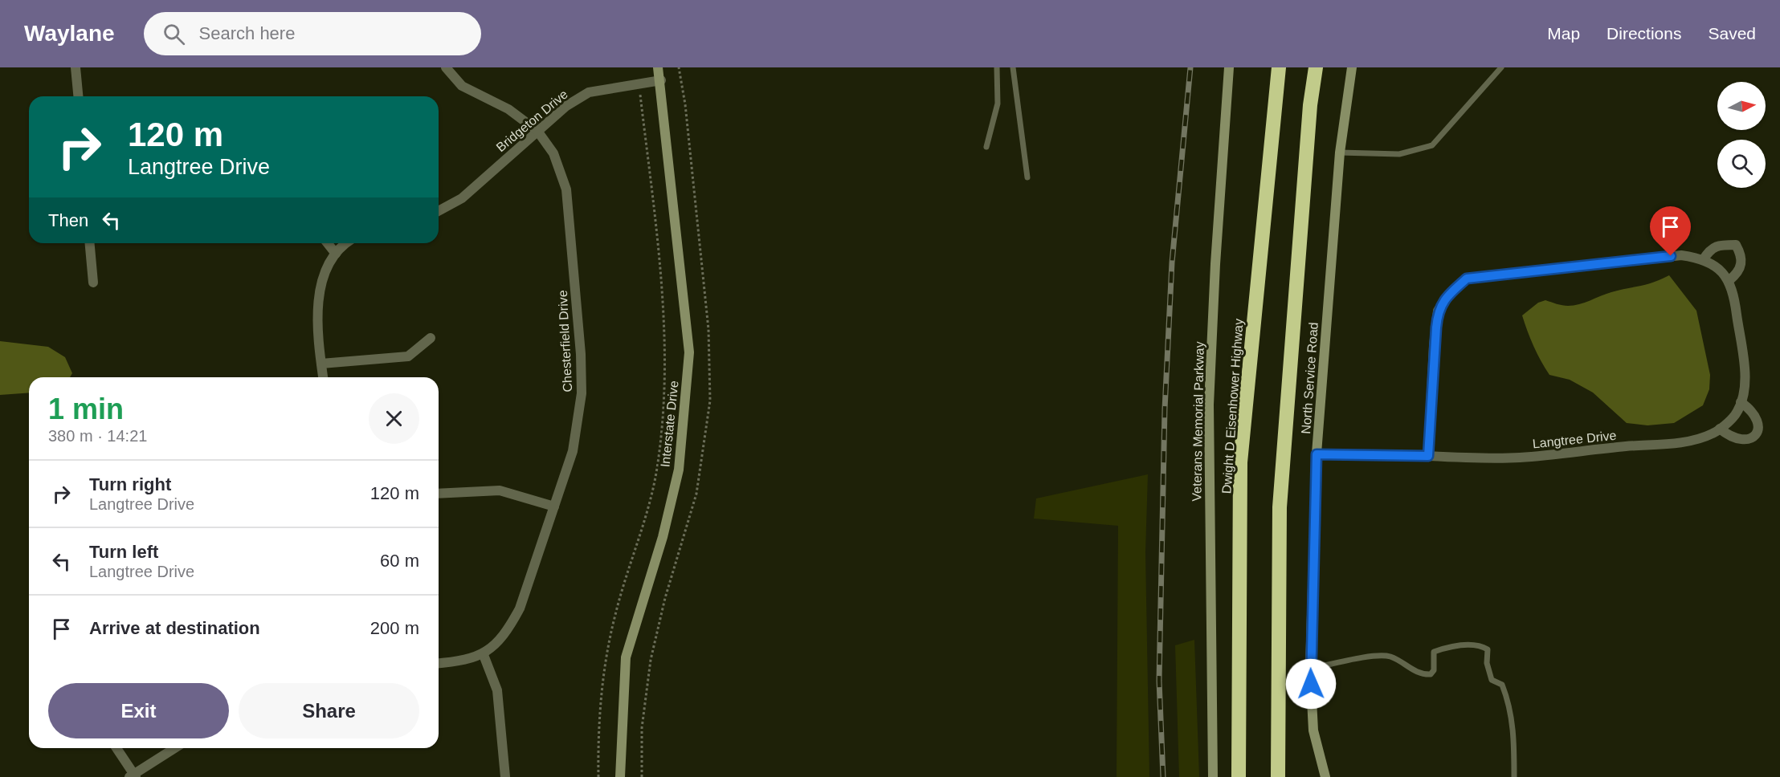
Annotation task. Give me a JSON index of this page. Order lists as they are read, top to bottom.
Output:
{
  "streets": {
    "highway": ["Dwight D Eisenhower Highway"],
    "street": [
      "Bridgeton Drive",
      "Chesterfield Drive",
      "North Service Road",
      "Veterans Memorial Parkway",
      "Interstate Drive",
      "Langtree Drive"
    ]
  },
  "crossings": [
    ["Bridgeton Drive", "Chesterfield Drive"],
    ["Bridgeton Drive", "Interstate Drive"],
    ["North Service Road", "Langtree Drive"]
  ],
  "north": "right",
  "page": {
    "header": "Waylane",
    "search": "Search here",
    "nav": ["Map", "Directions", "Saved"],
    "turn": ["120 m", "Langtree Drive"],
    "then": "Then",
    "heading": ["1 min", "380 m · 14:21"],
    "list": [
      {
        "name": "Turn right",
        "note": "Langtree Drive",
        "value": "120 m"
      },
      {
        "name": "Turn left",
        "note": "Langtree Drive",
        "value": "60 m"
      },
      {
        "name": "Arrive at destination",
        "value": "200 m"
      }
    ],
    "buttons": ["Exit", "Share"]
  }
}
